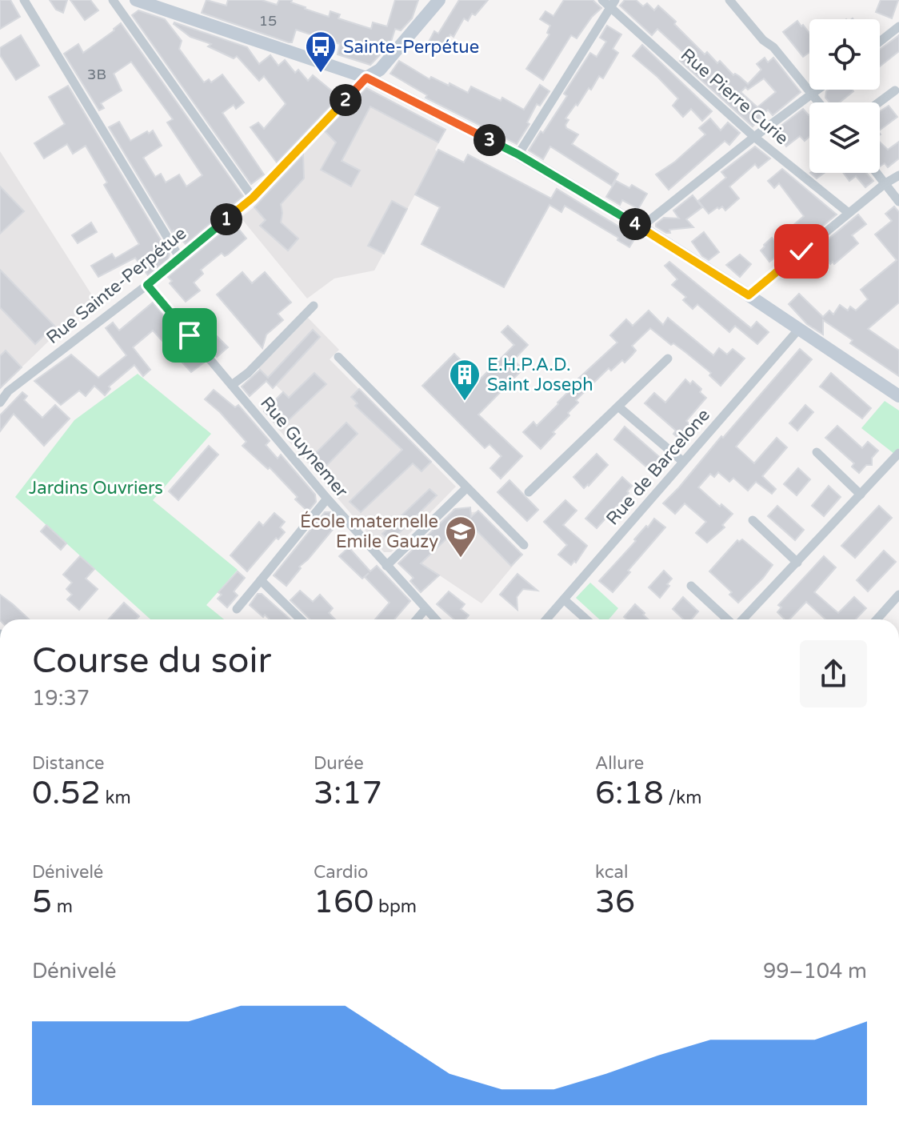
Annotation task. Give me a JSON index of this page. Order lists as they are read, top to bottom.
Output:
{
  "streets": {
    "street": [
      "Rue Pierre Curie",
      "Rue Sainte-Perpétue",
      "Rue Guynemer",
      "Rue de Barcelone"
    ]
  },
  "crossings": [
    ["Rue Sainte-Perpétue", "Rue Guynemer"]
  ],
  "parks": ["Jardins Ouvriers"],
  "places": {
    "bus stop": ["Sainte-Perpétue"],
    "building": ["E.H.P.A.D. Saint Joseph"],
    "school or university": ["École maternelle Emile Gauzy"]
  },
  "house_numbers": ["15", "3B"],
  "page": {
    "pins": [
      "2",
      "3",
      "1",
      "4"
    ],
    "heading": ["Course du soir", "19:37"],
    "stats": [
      ["Distance", "0.52 km"],
      ["Durée", "3:17"],
      ["Allure", "6:18 /km"],
      ["Dénivelé", "5 m"],
      ["Cardio", "160 bpm"],
      ["kcal", "36"]
    ],
    "chart": ["Dénivelé", "99–104 m"]
  }
}
